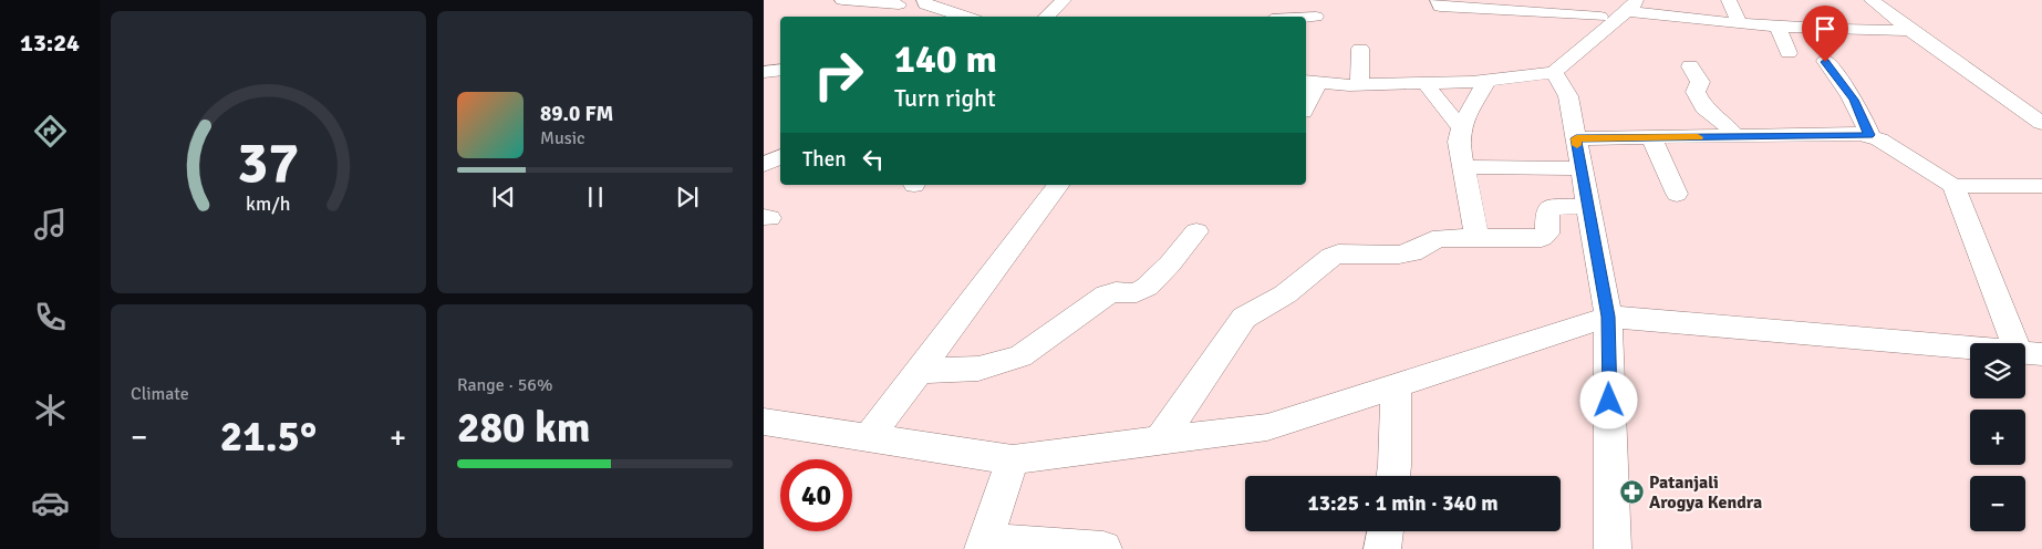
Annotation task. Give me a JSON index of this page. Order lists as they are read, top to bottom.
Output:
{
  "places": {
    "pharmacy": ["Patanjali Arogya Kendra"]
  },
  "page": {
    "tabs": "13:24",
    "turn": ["140 m", "Turn right"],
    "song": ["89.0 FM", "Music"],
    "then": "Then",
    "tile": [
      "Climate",
      ["Range · 56%", "280 km"]
    ],
    "map_buttons": ["+", "−"],
    "heat": ["−", "21.5°", "+"],
    "limit": "40",
    "trip": "13:25 · 1 min · 340 m",
    "gauge": ["37", "km/h"]
  }
}
